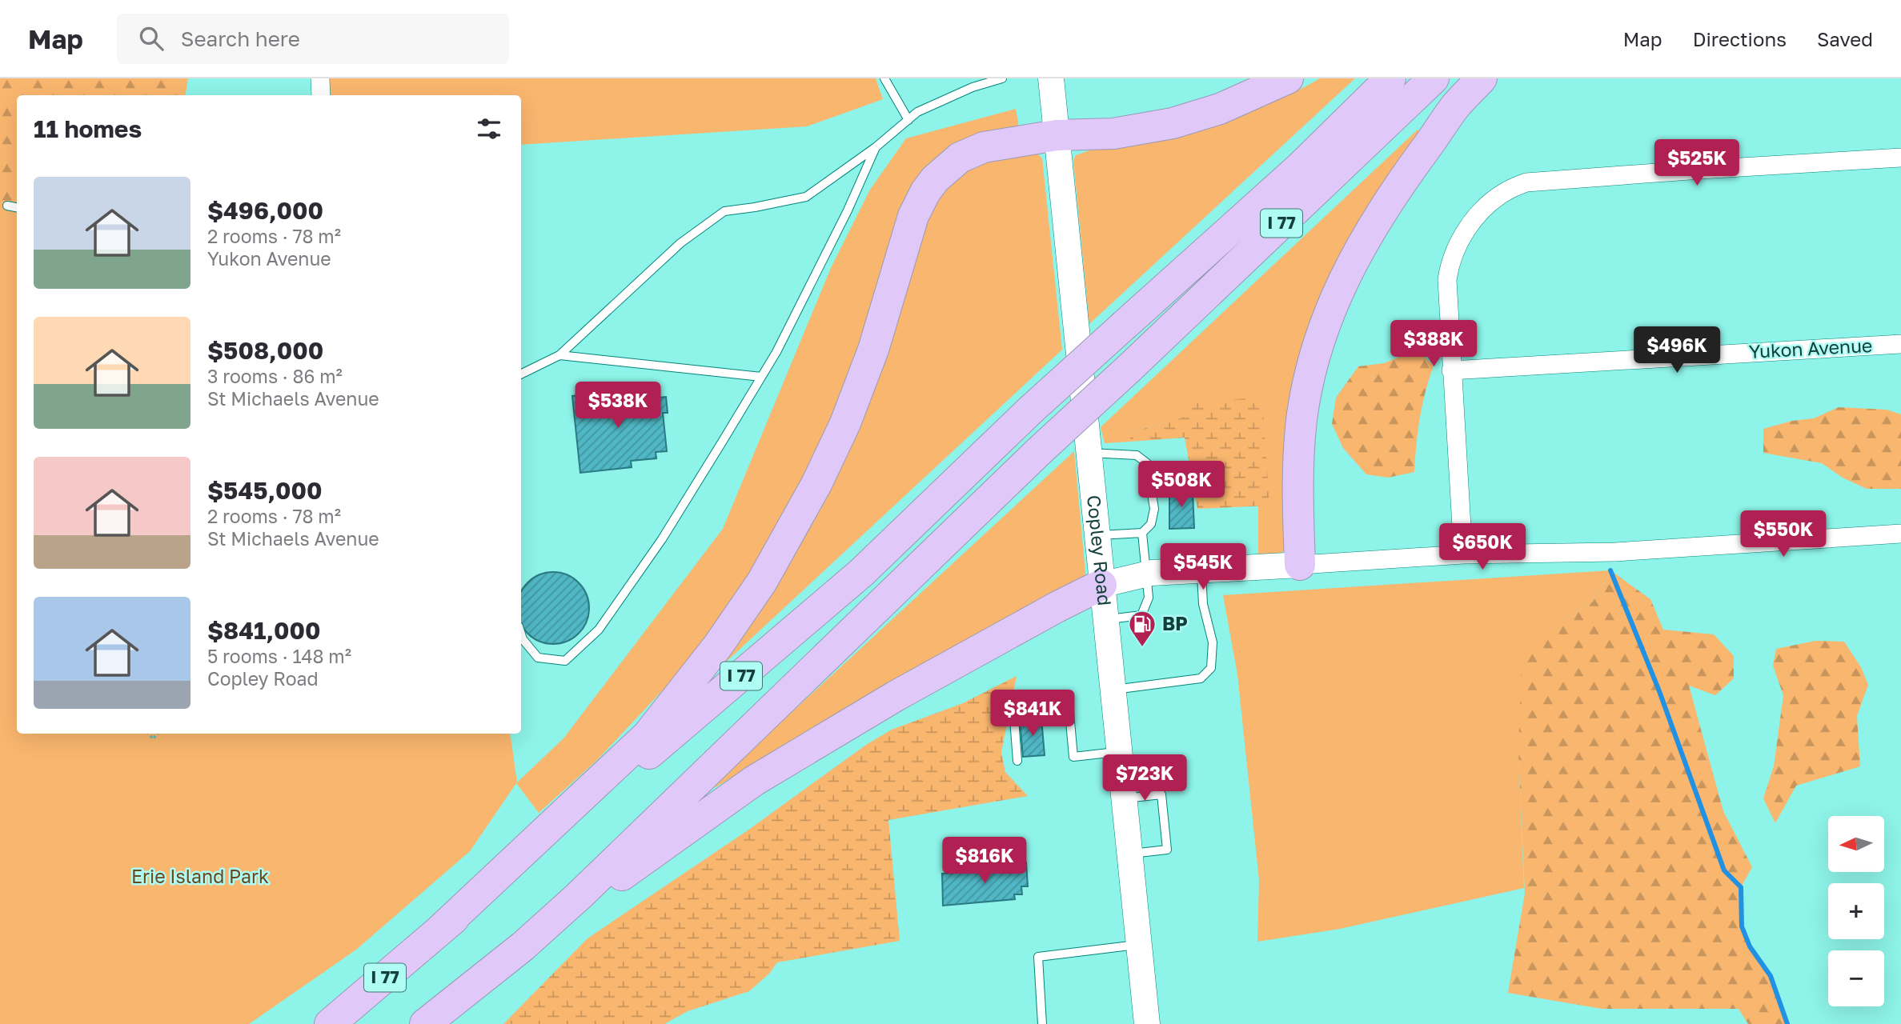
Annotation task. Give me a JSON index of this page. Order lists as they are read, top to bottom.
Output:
{
  "streets": {
    "highway": ["I 77"],
    "main road": ["Copley Road"],
    "street": ["Yukon Avenue"]
  },
  "parks": ["Erie Island Park"],
  "places": {
    "fuel station": ["BP"]
  },
  "north": "left",
  "page": {
    "header": "Map",
    "search": "Search here",
    "nav": ["Map", "Directions", "Saved"],
    "heading": "11 homes",
    "price": [
      "$525K",
      "$388K",
      "$496K",
      "$538K",
      "$508K",
      "$550K",
      "$650K",
      "$545K",
      "$841K",
      "$723K",
      "$816K"
    ],
    "list": [
      {
        "name": "$496,000",
        "note": "2 rooms · 78 m² · Yukon Avenue"
      },
      {
        "name": "$508,000",
        "note": "3 rooms · 86 m² · St Michaels Avenue"
      },
      {
        "name": "$545,000",
        "note": "2 rooms · 78 m² · St Michaels Avenue"
      },
      {
        "name": "$841,000",
        "note": "5 rooms · 148 m² · Copley Road"
      }
    ],
    "map_buttons": ["+", "−"]
  }
}
